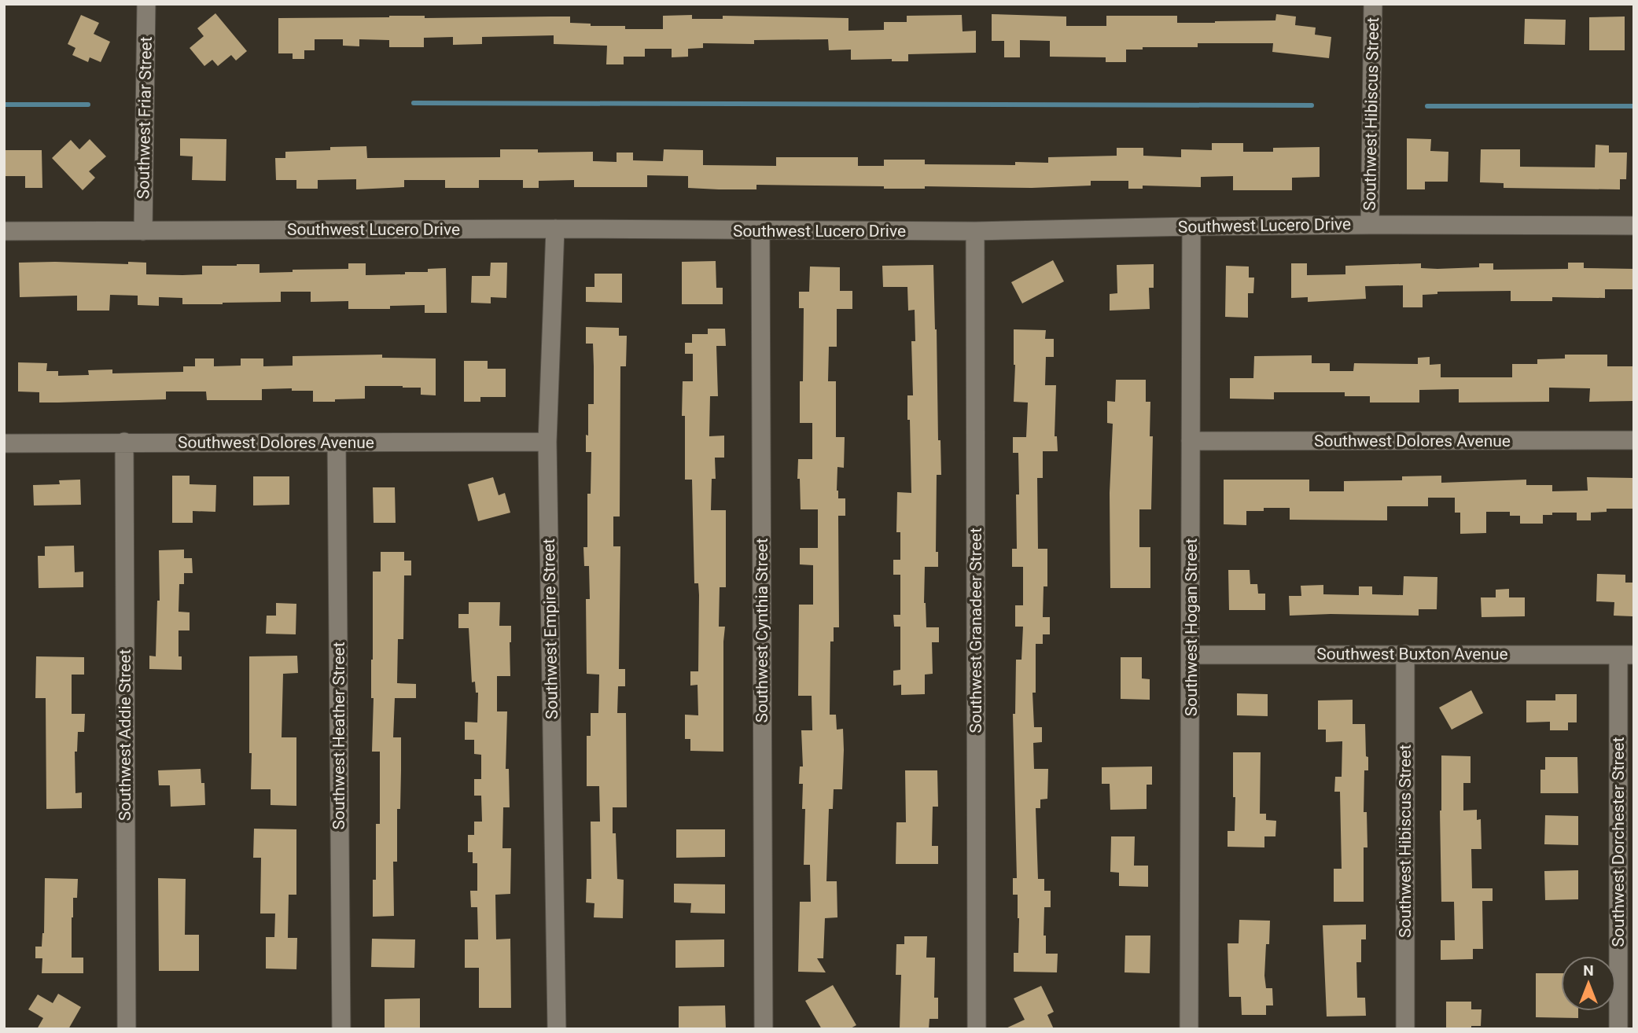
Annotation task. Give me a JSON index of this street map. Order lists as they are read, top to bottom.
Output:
{
  "streets": {
    "street": [
      "Southwest Hibiscus Street",
      "Southwest Friar Street",
      "Southwest Lucero Drive",
      "Southwest Dolores Avenue",
      "Southwest Hogan Street",
      "Southwest Empire Street",
      "Southwest Cynthia Street",
      "Southwest Granadeer Street",
      "Southwest Buxton Avenue",
      "Southwest Addie Street",
      "Southwest Heather Street",
      "Southwest Dorchester Street"
    ]
  },
  "crossings": [
    ["Southwest Hibiscus Street", "Southwest Lucero Drive"],
    ["Southwest Hibiscus Street", "Southwest Buxton Avenue"],
    ["Southwest Friar Street", "Southwest Lucero Drive"],
    ["Southwest Lucero Drive", "Southwest Hogan Street"],
    ["Southwest Lucero Drive", "Southwest Empire Street"],
    ["Southwest Lucero Drive", "Southwest Cynthia Street"],
    ["Southwest Lucero Drive", "Southwest Granadeer Street"],
    ["Southwest Dolores Avenue", "Southwest Hogan Street"],
    ["Southwest Dolores Avenue", "Southwest Empire Street"],
    ["Southwest Dolores Avenue", "Southwest Addie Street"],
    ["Southwest Dolores Avenue", "Southwest Heather Street"],
    ["Southwest Hogan Street", "Southwest Buxton Avenue"],
    ["Southwest Buxton Avenue", "Southwest Dorchester Street"]
  ],
  "north": "top"
}
